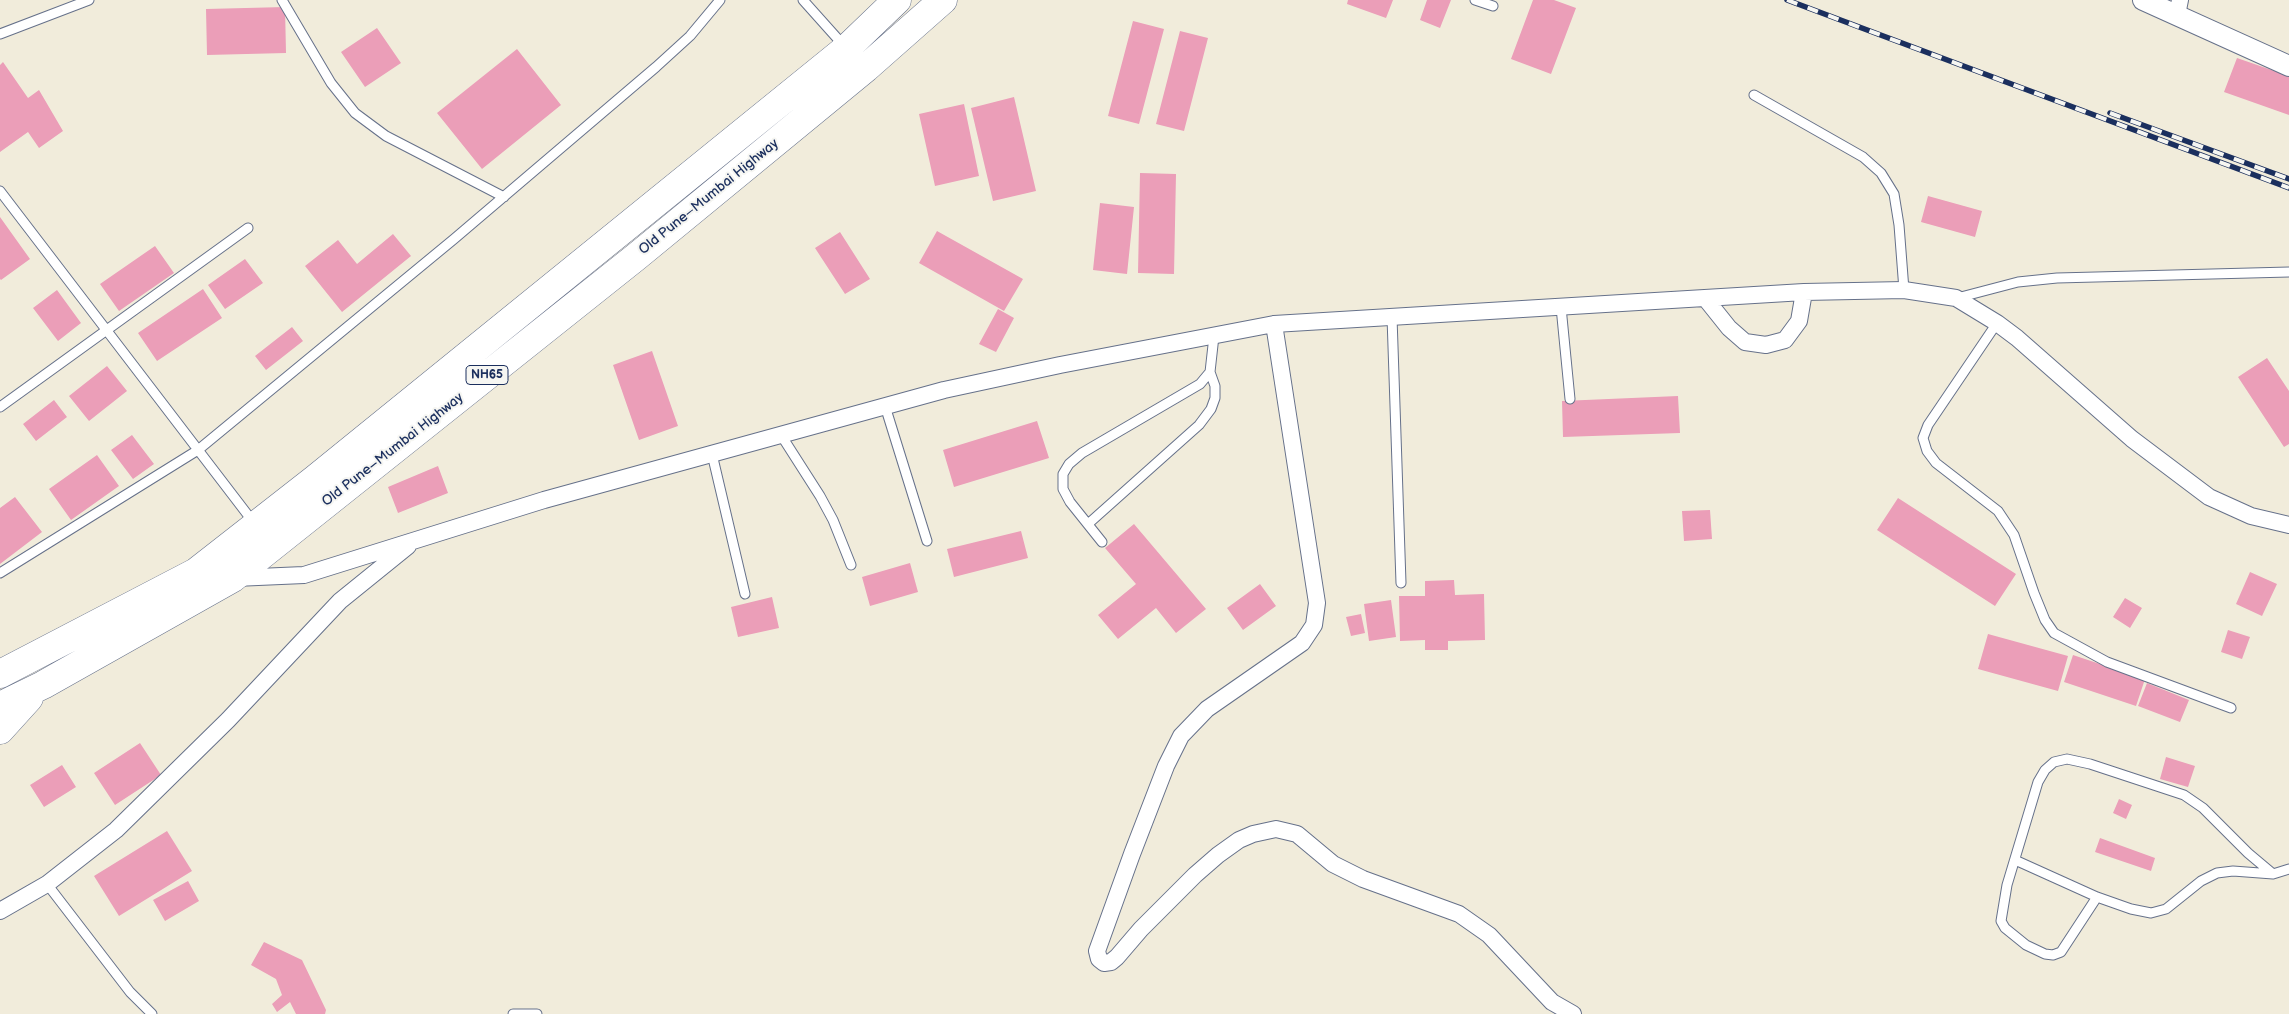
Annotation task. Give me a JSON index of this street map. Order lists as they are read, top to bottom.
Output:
{
  "streets": {
    "highway": ["Old Pune–Mumbai Highway", "NH65"]
  }
}
